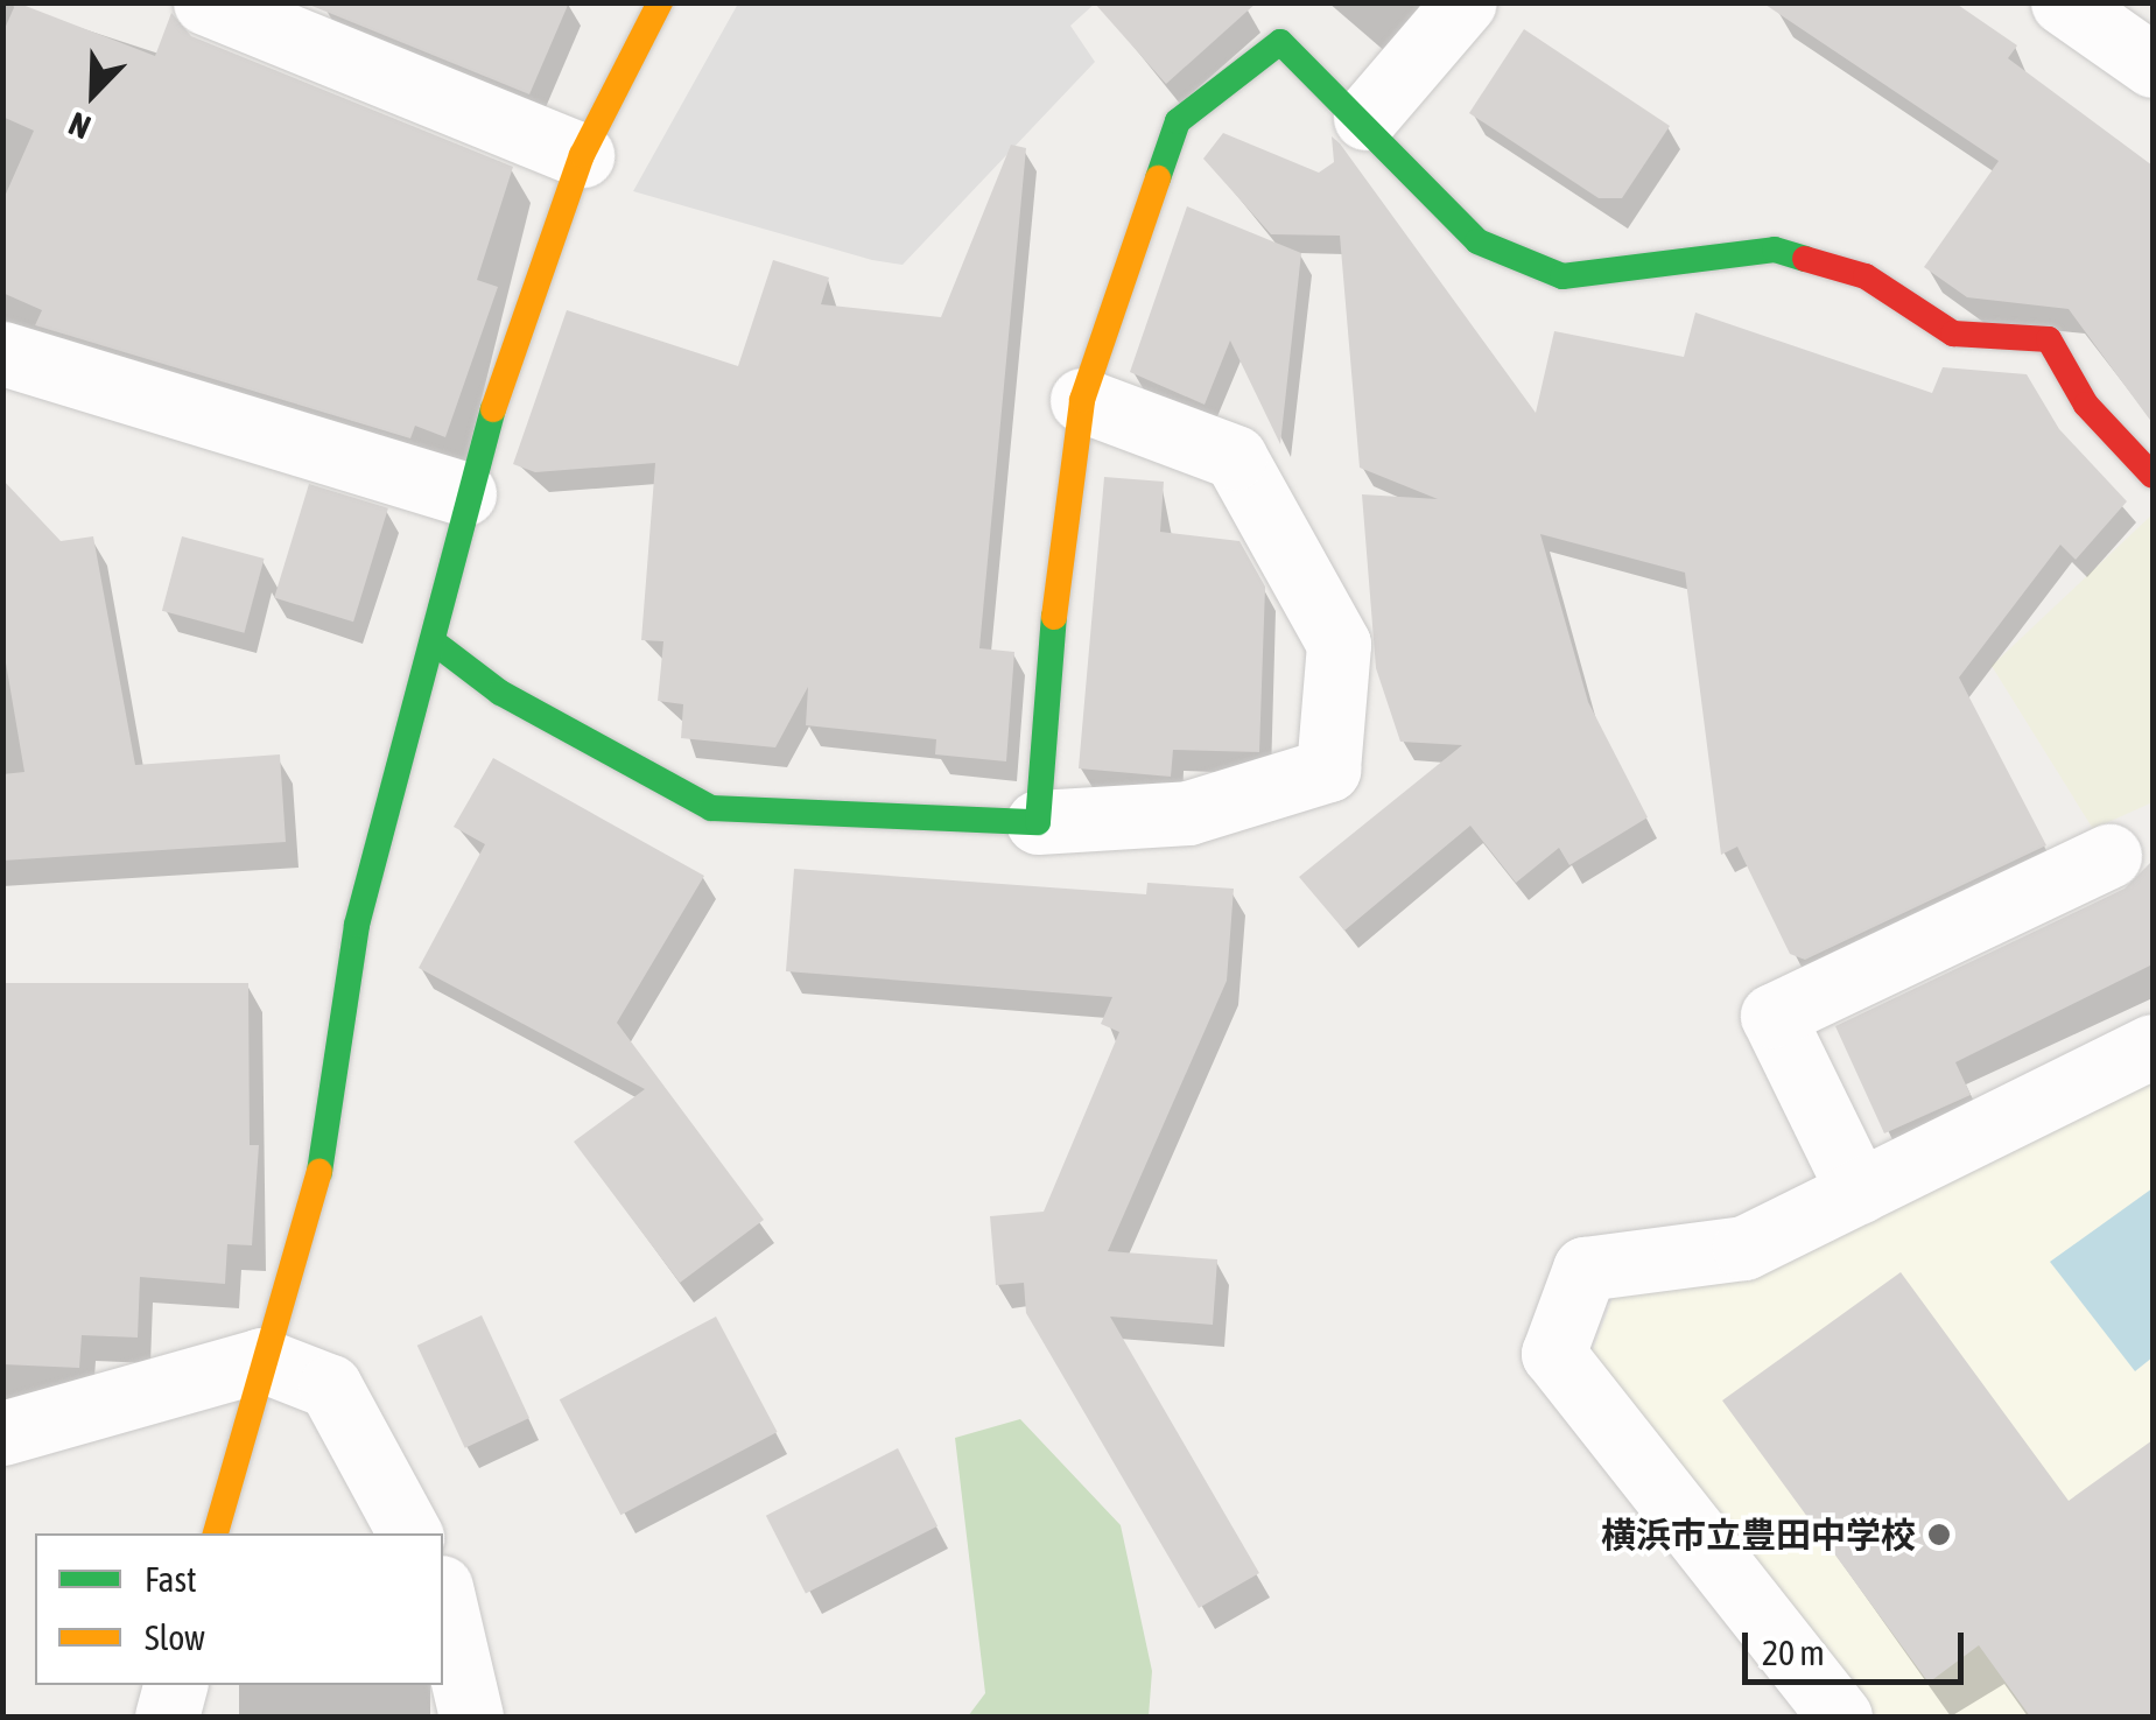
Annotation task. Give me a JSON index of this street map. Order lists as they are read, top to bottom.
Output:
{
  "places": ["横浜市立豊田中学校"],
  "legend": ["Fast", "Slow"],
  "scale_bar": "20 m",
  "north": "bottom left"
}
